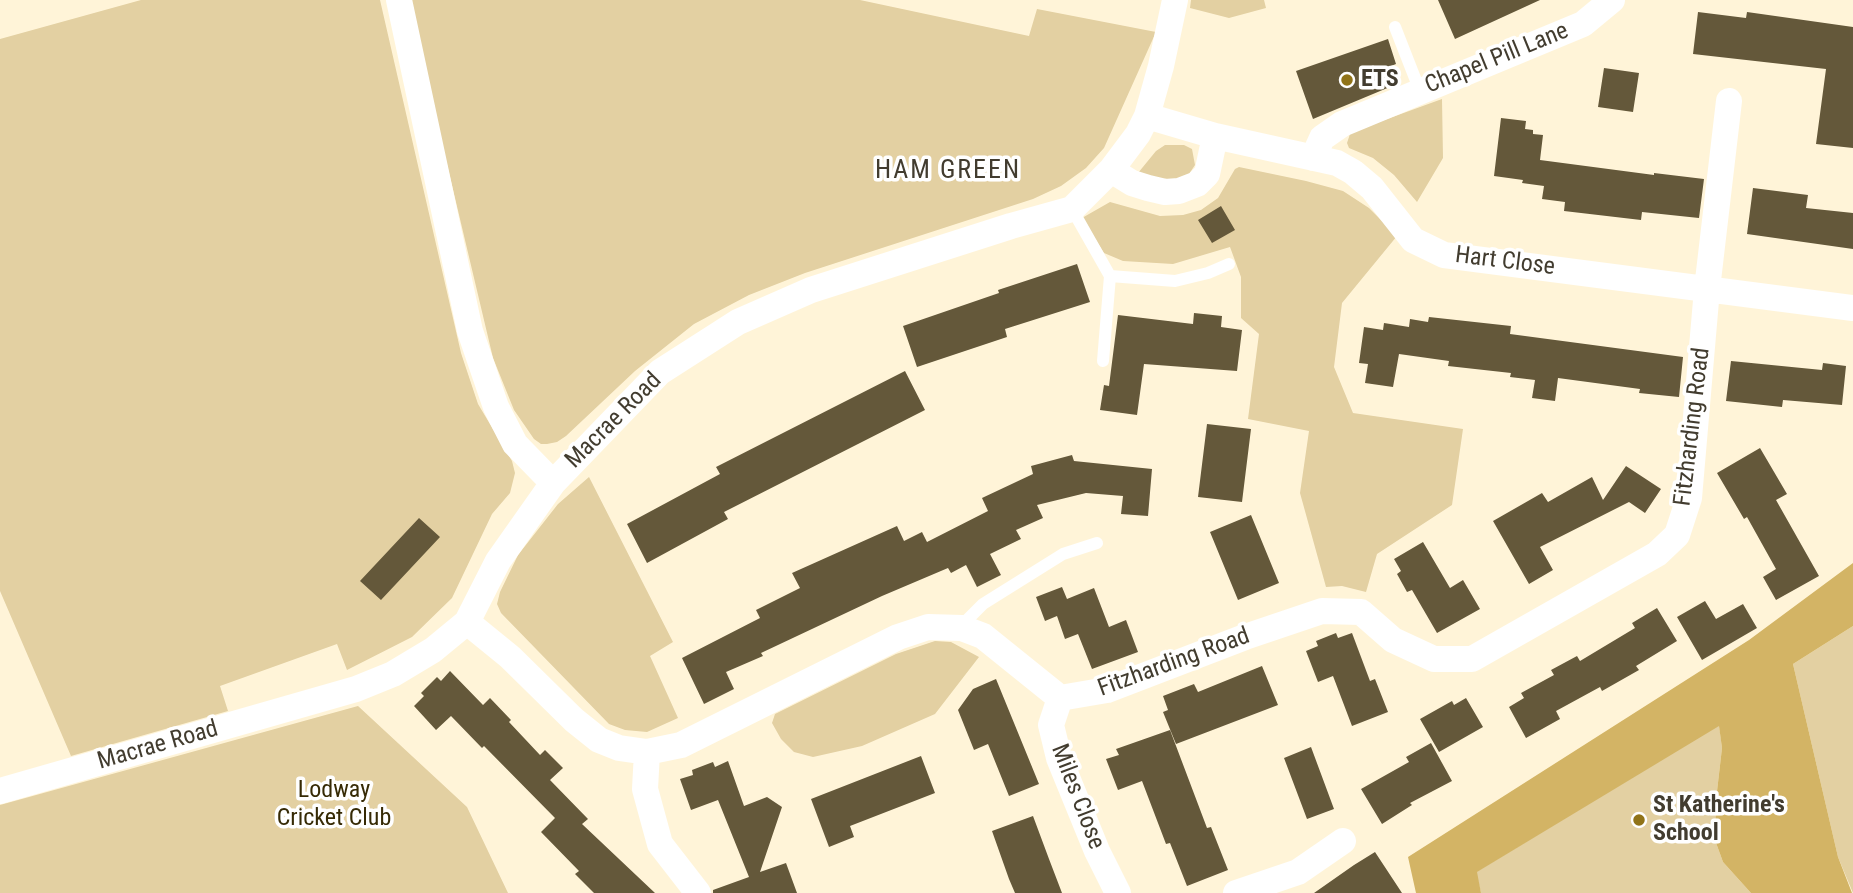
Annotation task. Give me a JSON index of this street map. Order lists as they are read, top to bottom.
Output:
{
  "streets": {
    "street": [
      "Chapel Pill Lane",
      "Hart Close",
      "Macrae Road",
      "Fitzharding Road",
      "Miles Close"
    ]
  },
  "crossings": [
    ["Chapel Pill Lane", "Hart Close"],
    ["Hart Close", "Macrae Road"],
    ["Hart Close", "Fitzharding Road"],
    ["Fitzharding Road", "Miles Close"]
  ],
  "districts": ["HAM GREEN"],
  "parks": ["Lodway Cricket Club"],
  "places": ["ETS", "St Katherine's School"]
}
